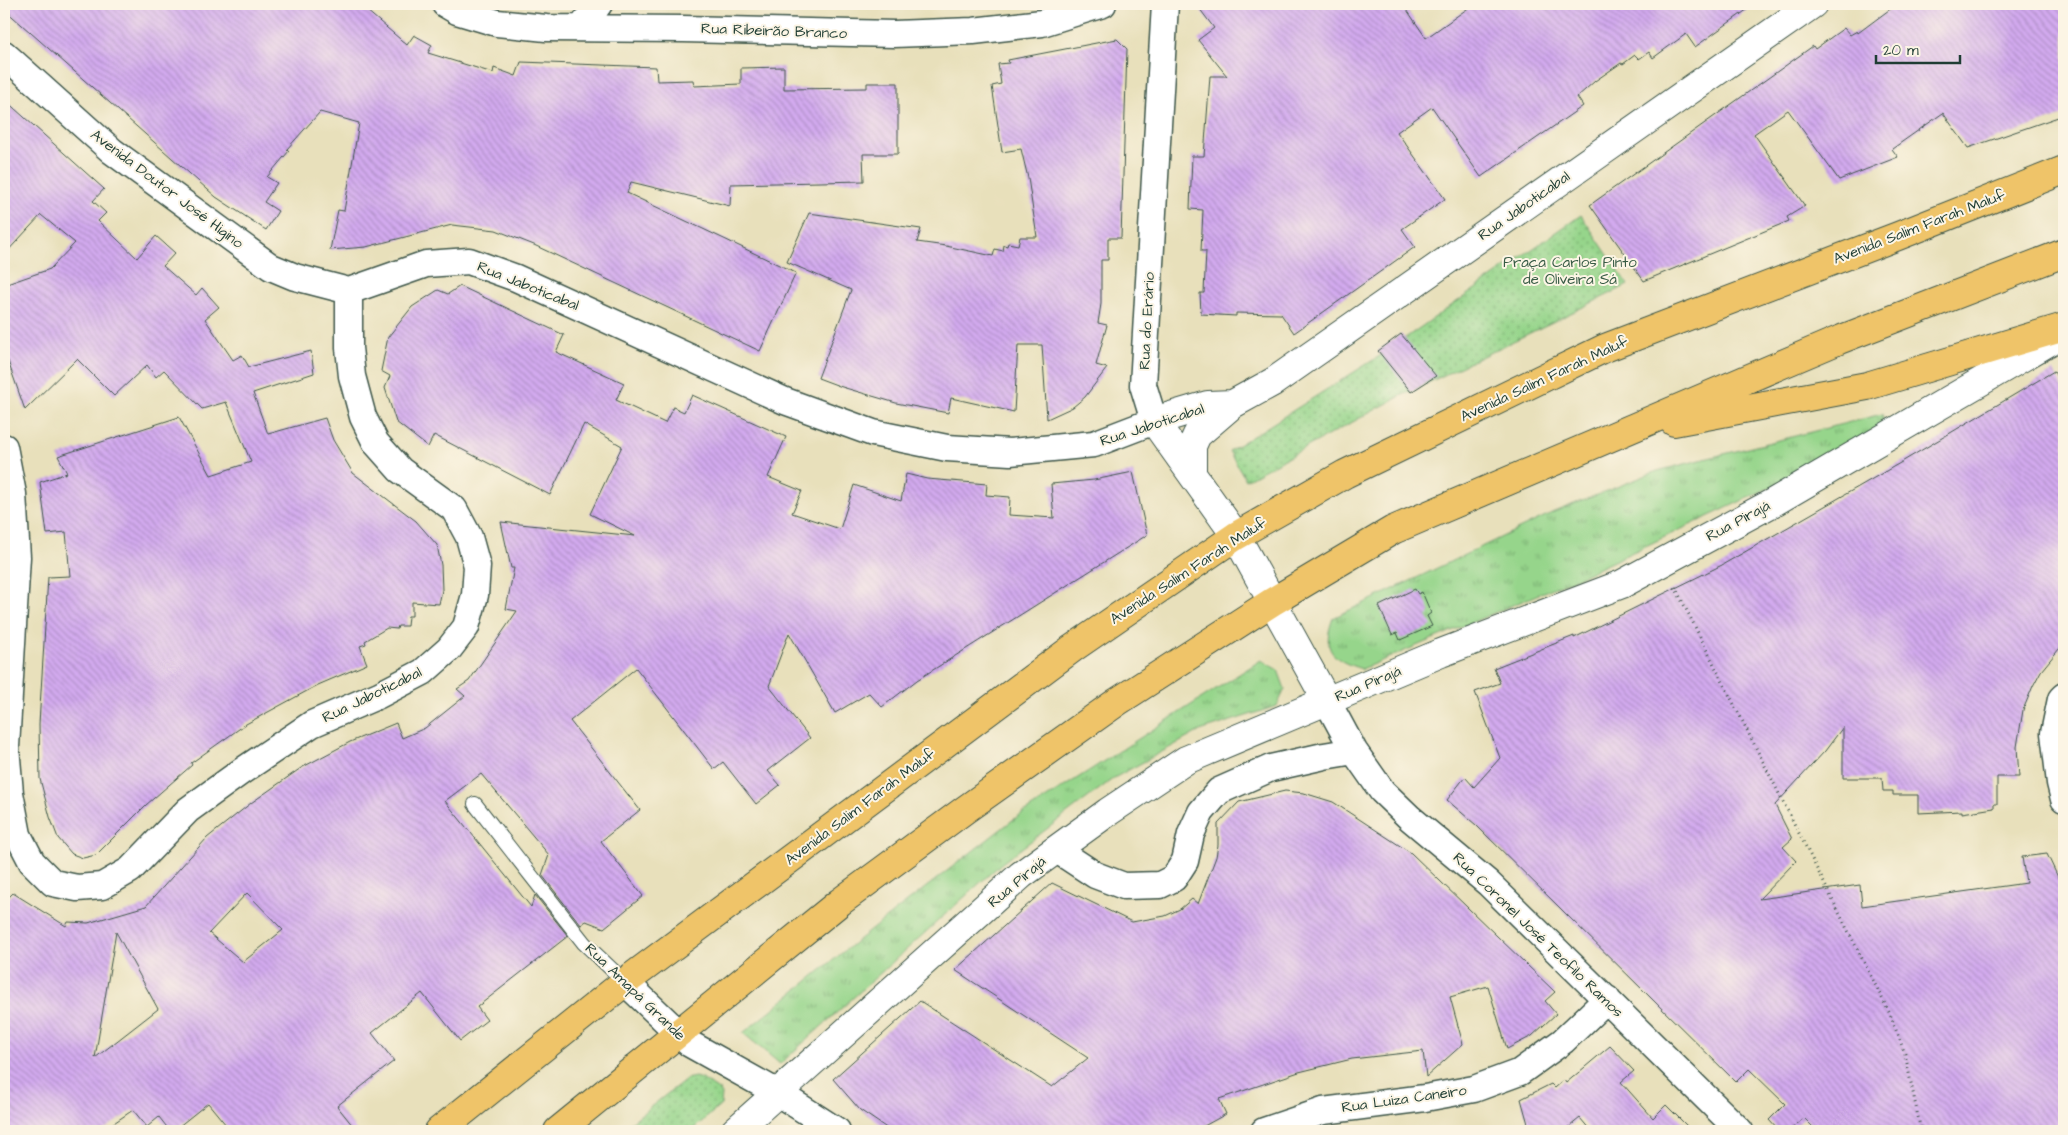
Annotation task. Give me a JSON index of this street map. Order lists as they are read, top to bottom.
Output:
{
  "streets": {
    "highway": ["Avenida Salim Farah Maluf"],
    "street": [
      "Rua Ribeirão Branco",
      "Avenida Doutor José Higino",
      "Rua Jaboticabal",
      "Rua do Erário",
      "Rua Pirajá",
      "Rua Coronel José Teofilo Ramos",
      "Rua Amapá Grande",
      "Rua Luiza Caneiro"
    ]
  },
  "crossings": [
    ["Avenida Doutor José Higino", "Rua Jaboticabal"],
    ["Rua Jaboticabal", "Rua do Erário"],
    ["Avenida Salim Farah Maluf", "Rua do Erário"],
    ["Avenida Salim Farah Maluf", "Rua Amapá Grande"],
    ["Rua do Erário", "Rua Coronel José Teofilo Ramos"],
    ["Rua Pirajá", "Rua Coronel José Teofilo Ramos"],
    ["Rua Pirajá", "Rua Amapá Grande"],
    ["Rua Coronel José Teofilo Ramos", "Rua Luiza Caneiro"]
  ],
  "parks": ["Praça Carlos Pinto de Oliveira Sá"],
  "scale_bar": "20 m"
}
